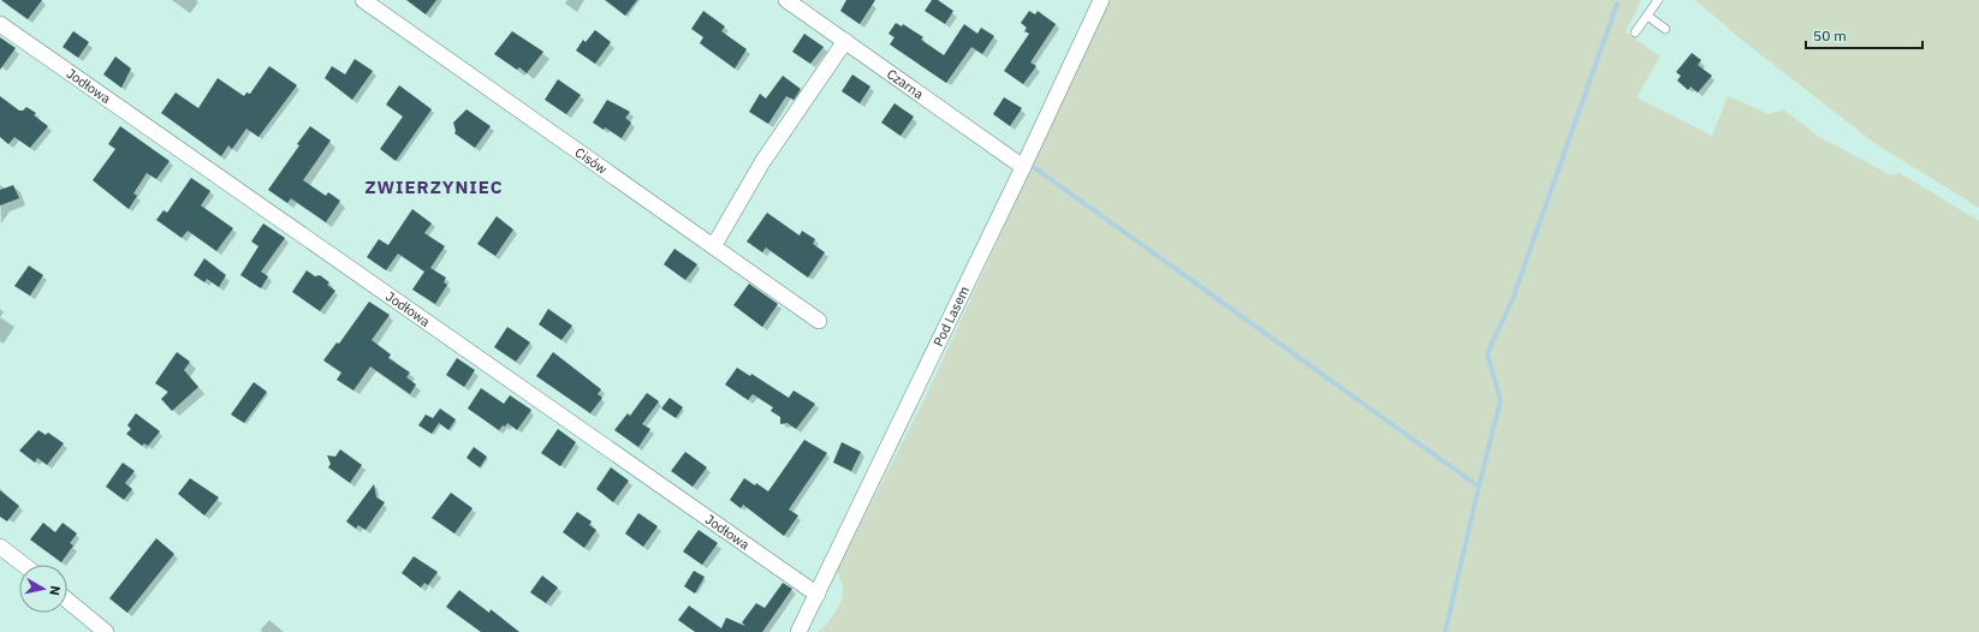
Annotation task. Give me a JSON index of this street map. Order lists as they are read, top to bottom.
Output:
{
  "streets": {
    "street": [
      "Czarna",
      "Jodłowa",
      "Cisów",
      "Pod Lasem"
    ]
  },
  "crossings": [
    ["Czarna", "Pod Lasem"],
    ["Jodłowa", "Pod Lasem"]
  ],
  "districts": ["ZWIERZYNIEC"],
  "scale_bar": "50 m",
  "north": "right"
}
